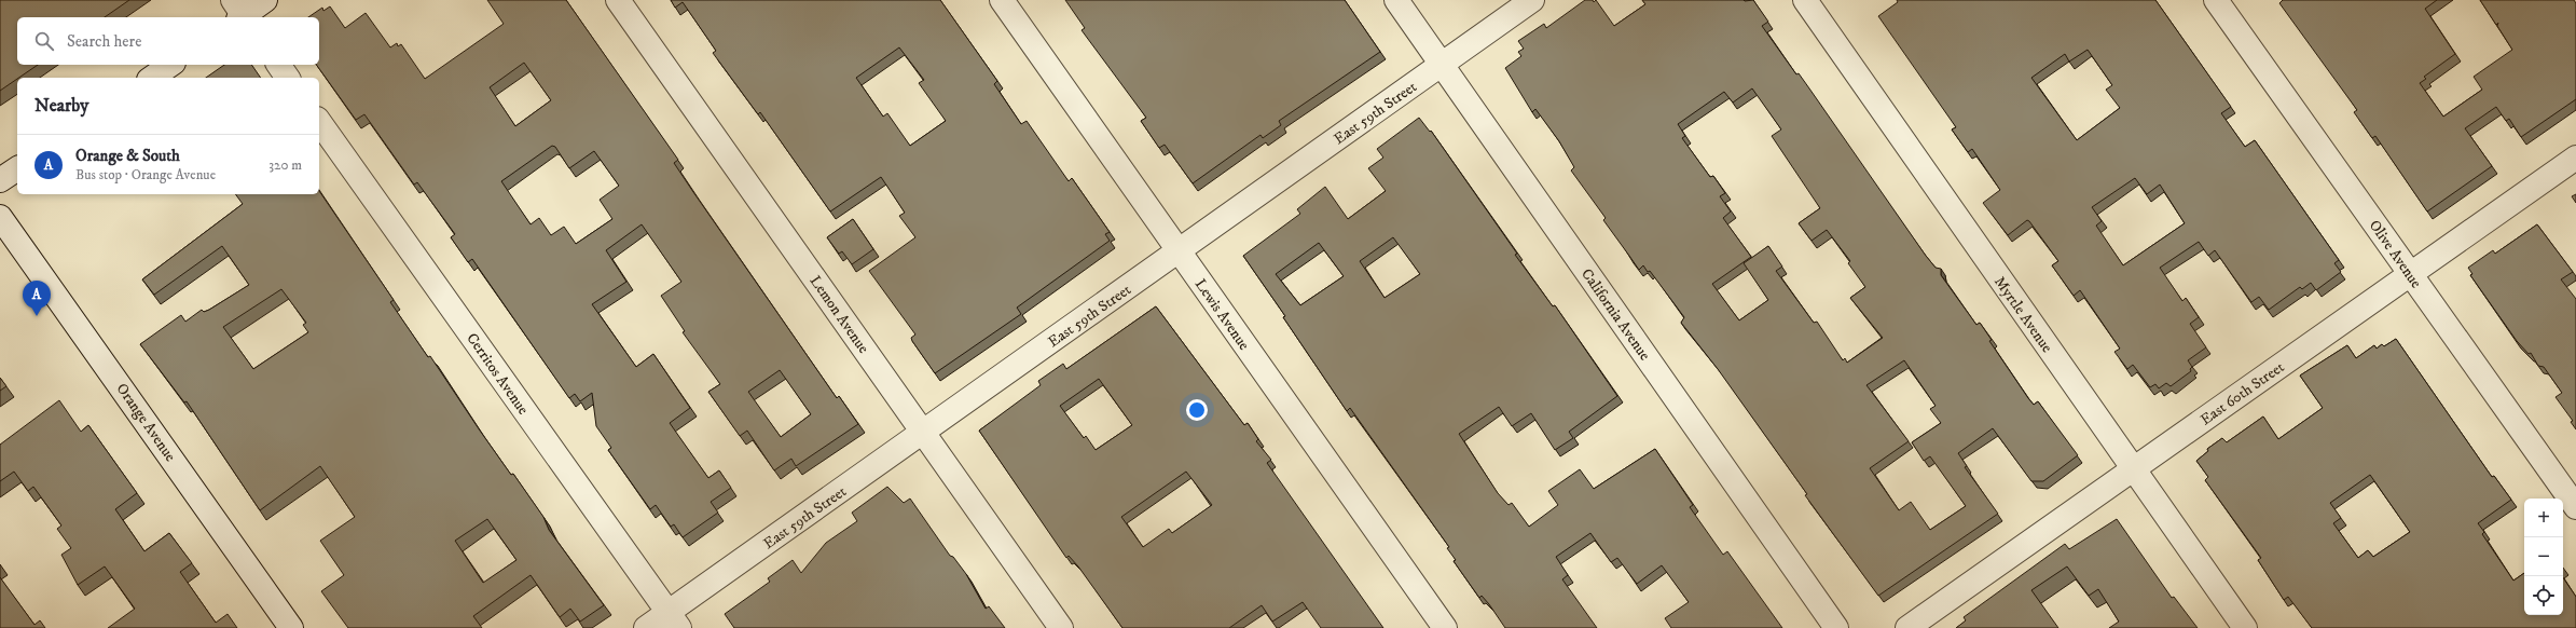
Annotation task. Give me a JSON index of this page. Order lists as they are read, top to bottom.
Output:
{
  "streets": {
    "street": [
      "East 59th Street",
      "Olive Avenue",
      "Lemon Avenue",
      "Lewis Avenue",
      "California Avenue",
      "Myrtle Avenue",
      "Cerritos Avenue",
      "East 60th Street",
      "Orange Avenue"
    ]
  },
  "crossings": [
    ["East 59th Street", "Lemon Avenue"],
    ["East 59th Street", "Lewis Avenue"],
    ["East 59th Street", "California Avenue"],
    ["East 59th Street", "Cerritos Avenue"],
    ["Olive Avenue", "East 60th Street"],
    ["Myrtle Avenue", "East 60th Street"]
  ],
  "page": {
    "search": "Search here",
    "heading": "Nearby",
    "list": [
      {
        "mark": "A",
        "name": "Orange & South",
        "note": "Bus stop · Orange Avenue",
        "value": "320 m"
      }
    ],
    "pins": "A",
    "map_buttons": ["+", "−"]
  }
}
